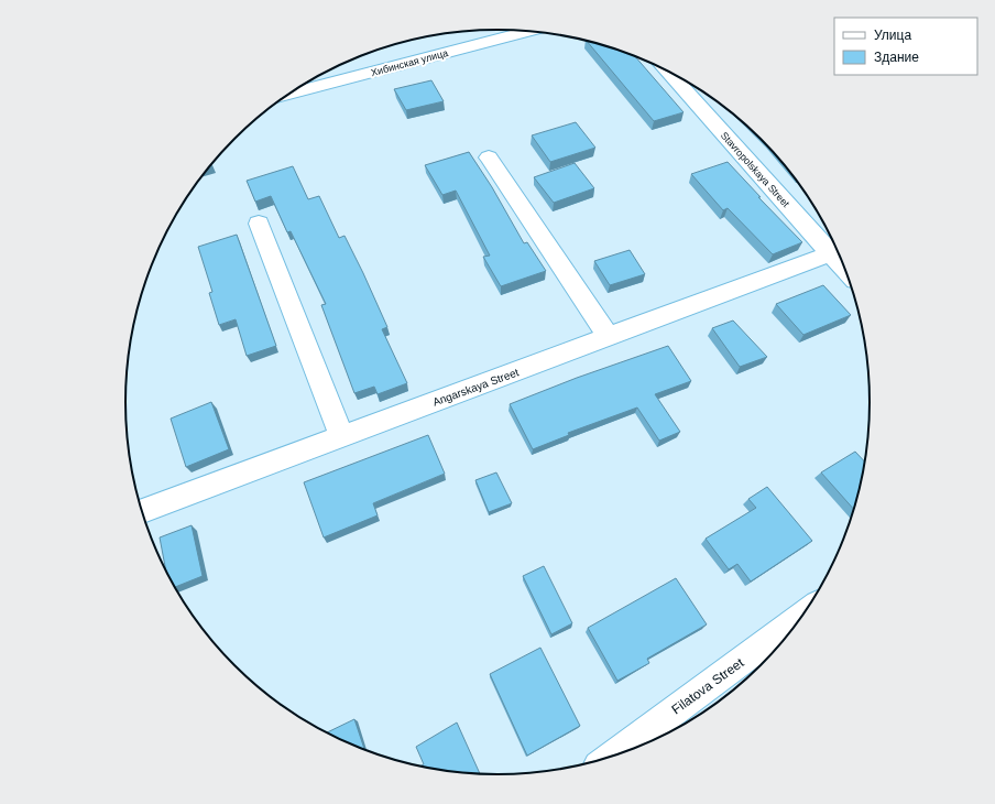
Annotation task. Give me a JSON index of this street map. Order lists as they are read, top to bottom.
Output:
{
  "streets": {
    "street": [
      "Хибинская улица",
      "Stavropolskaya Street",
      "Angarskaya Street",
      "Filatova Street"
    ]
  },
  "crossings": [
    ["Stavropolskaya Street", "Angarskaya Street"]
  ],
  "legend": ["Улица", "Здание"]
}
